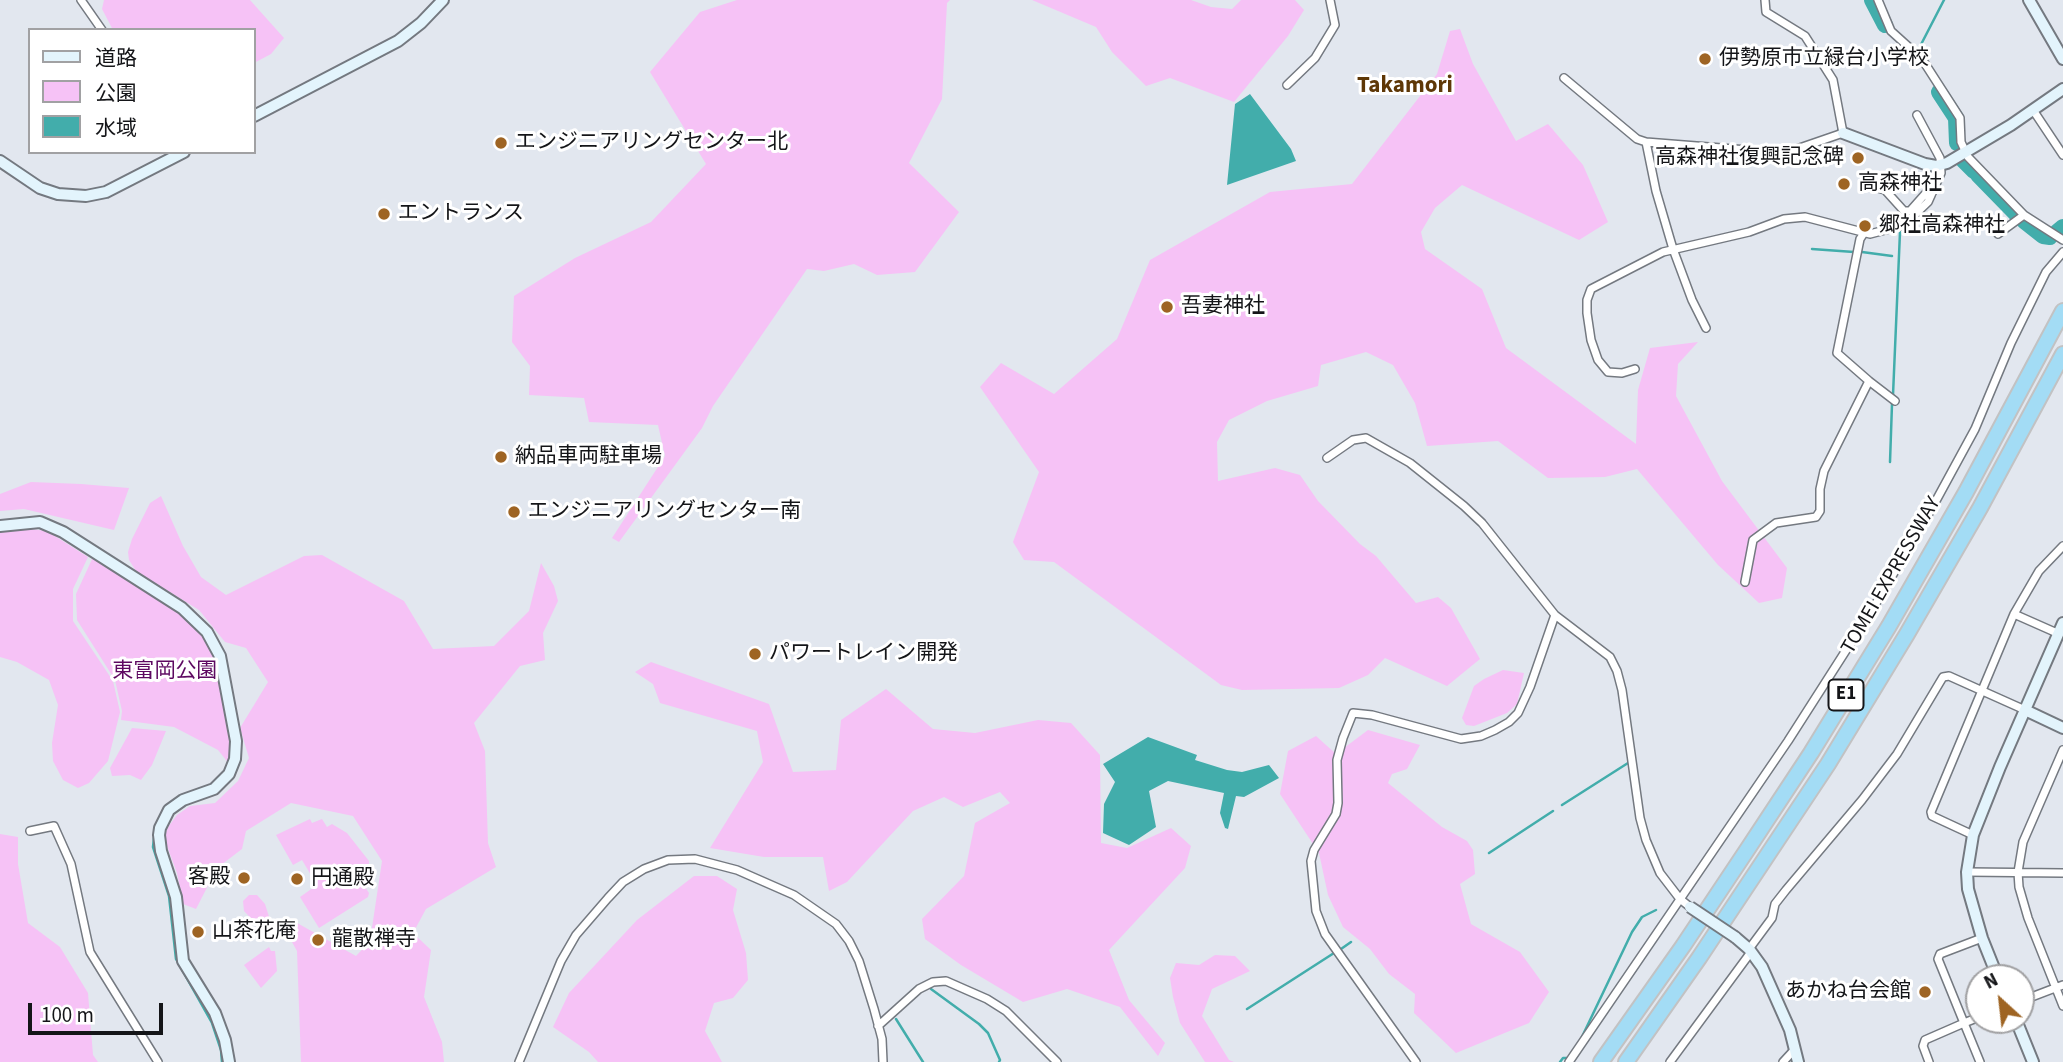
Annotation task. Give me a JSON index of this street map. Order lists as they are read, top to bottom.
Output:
{
  "streets": {
    "highway": ["TOMEI EXPRESSWAY", "E1"]
  },
  "districts": ["Takamori"],
  "parks": ["東富岡公園"],
  "places": [
    "伊勢原市立緑台小学校",
    "エンジニアリングセンター北",
    "高森神社復興記念碑",
    "高森神社",
    "エントランス",
    "郷社高森神社",
    "吾妻神社",
    "納品車両駐車場",
    "エンジニアリングセンター南",
    "パワートレイン開発",
    "客殿",
    "円通殿",
    "山茶花庵",
    "龍散禅寺",
    "あかね台会館"
  ],
  "legend": ["道路", "公園", "水域"],
  "scale_bar": "100 m",
  "north": "top left"
}
